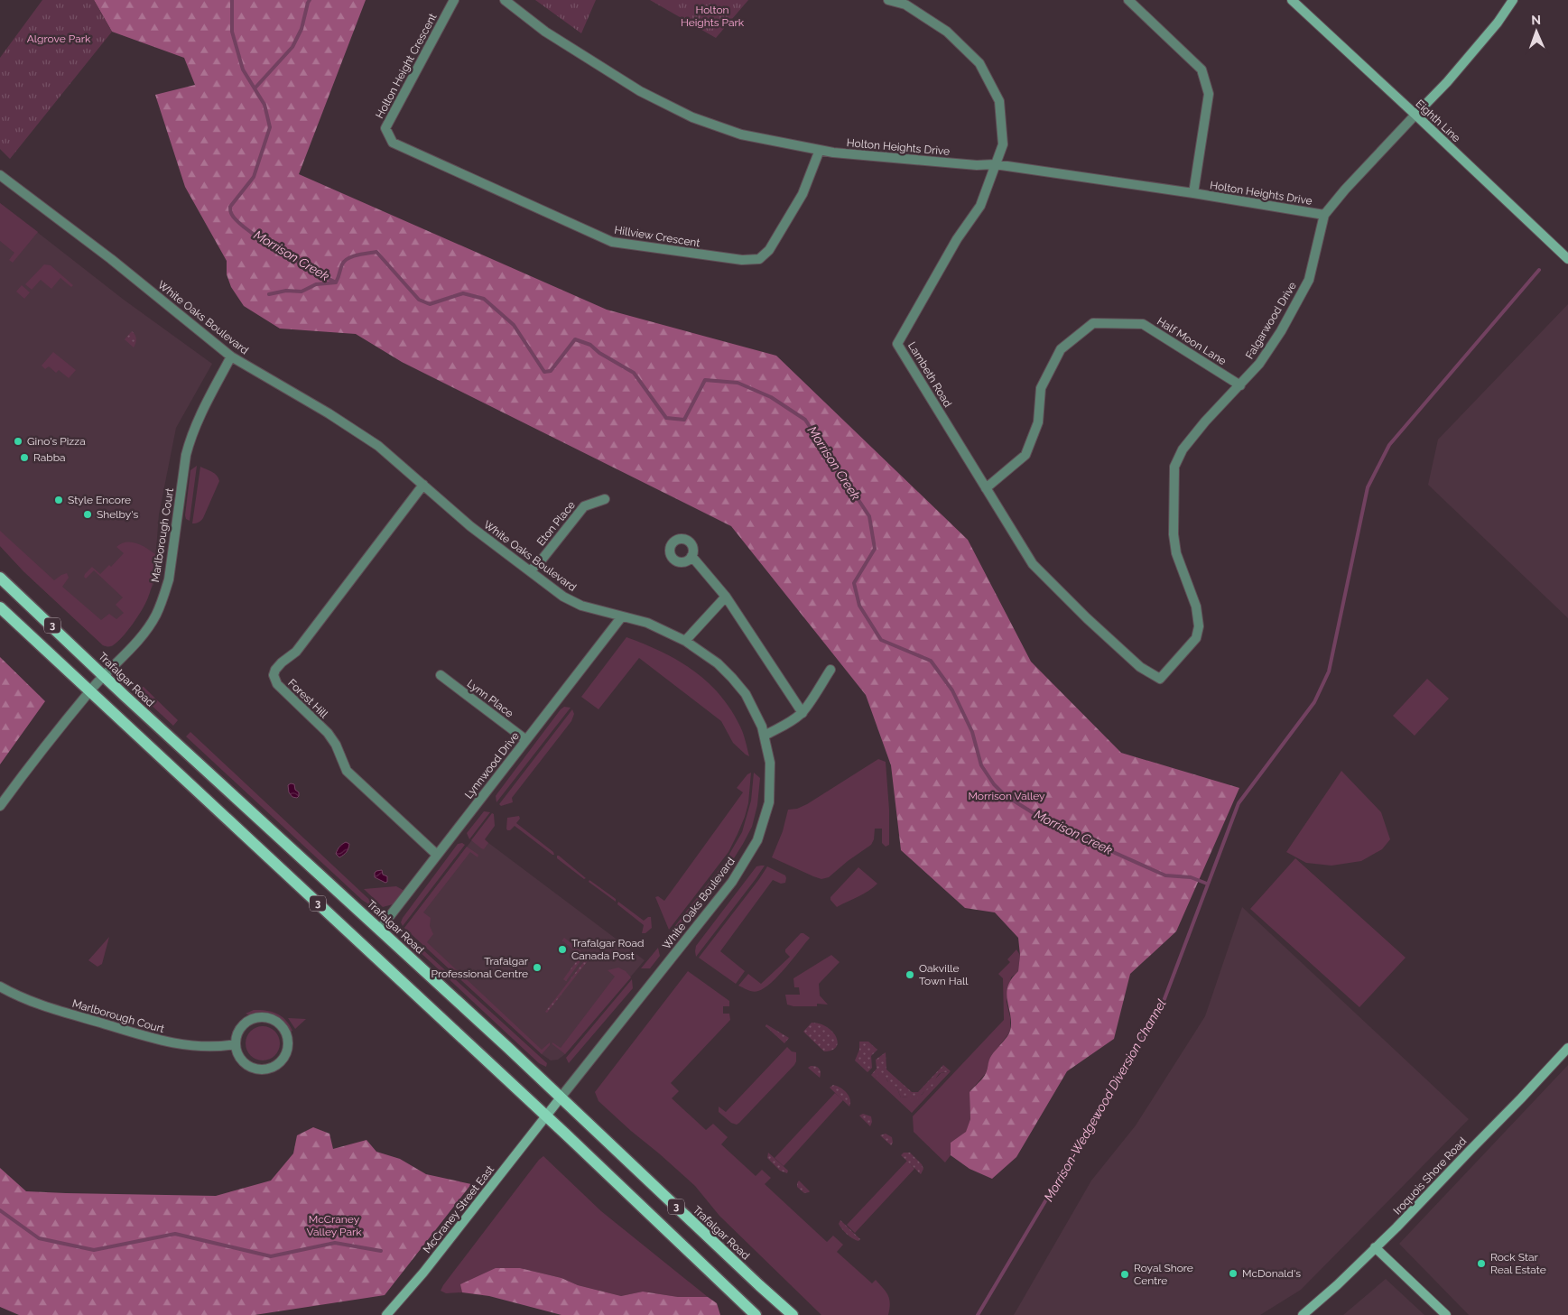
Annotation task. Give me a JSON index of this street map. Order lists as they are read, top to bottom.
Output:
{
  "streets": {
    "main road": ["3", "Trafalgar Road"],
    "street": [
      "Holton Height Crescent",
      "Eighth Line",
      "Holton Heights Drive",
      "Hillview Crescent",
      "White Oaks Boulevard",
      "Falgarwood Drive",
      "Half Moon Lane",
      "Lambeth Road",
      "Eton Place",
      "Marlborough Court",
      "Forest Hill",
      "Lynn Place",
      "Lynnwood Drive",
      "Iroquois Shore Road",
      "McCraney Street East"
    ]
  },
  "crossings": [
    ["Holton Height Crescent", "Hillview Crescent"],
    ["Eighth Line", "Falgarwood Drive"],
    ["Holton Heights Drive", "Hillview Crescent"],
    ["Holton Heights Drive", "Falgarwood Drive"],
    ["Holton Heights Drive", "Lambeth Road"],
    ["White Oaks Boulevard", "Eton Place"],
    ["White Oaks Boulevard", "Marlborough Court"],
    ["White Oaks Boulevard", "3"],
    ["White Oaks Boulevard", "Trafalgar Road"],
    ["White Oaks Boulevard", "Forest Hill"],
    ["White Oaks Boulevard", "Lynnwood Drive"],
    ["White Oaks Boulevard", "McCraney Street East"],
    ["Falgarwood Drive", "Half Moon Lane"],
    ["Falgarwood Drive", "Lambeth Road"],
    ["Half Moon Lane", "Lambeth Road"],
    ["Marlborough Court", "3"],
    ["Marlborough Court", "Trafalgar Road"],
    ["3", "McCraney Street East"],
    ["Trafalgar Road", "Lynnwood Drive"],
    ["Forest Hill", "Lynnwood Drive"],
    ["Lynn Place", "Lynnwood Drive"]
  ],
  "water": ["Morrison Creek", "Morrison-Wedgewood Diversion Channel"],
  "parks": [
    "Holton Heights Park",
    "Algrove Park",
    "Morrison Valley",
    "McCraney Valley Park"
  ],
  "places": [
    "Gino's Pizza",
    "Rabba",
    "Style Encore",
    "Shelby's",
    "Trafalgar Road Canada Post",
    "Trafalgar Professional Centre",
    "Oakville Town Hall",
    "Rock Star Real Estate",
    "McDonald's",
    "Royal Shore Centre"
  ],
  "north": "top"
}
